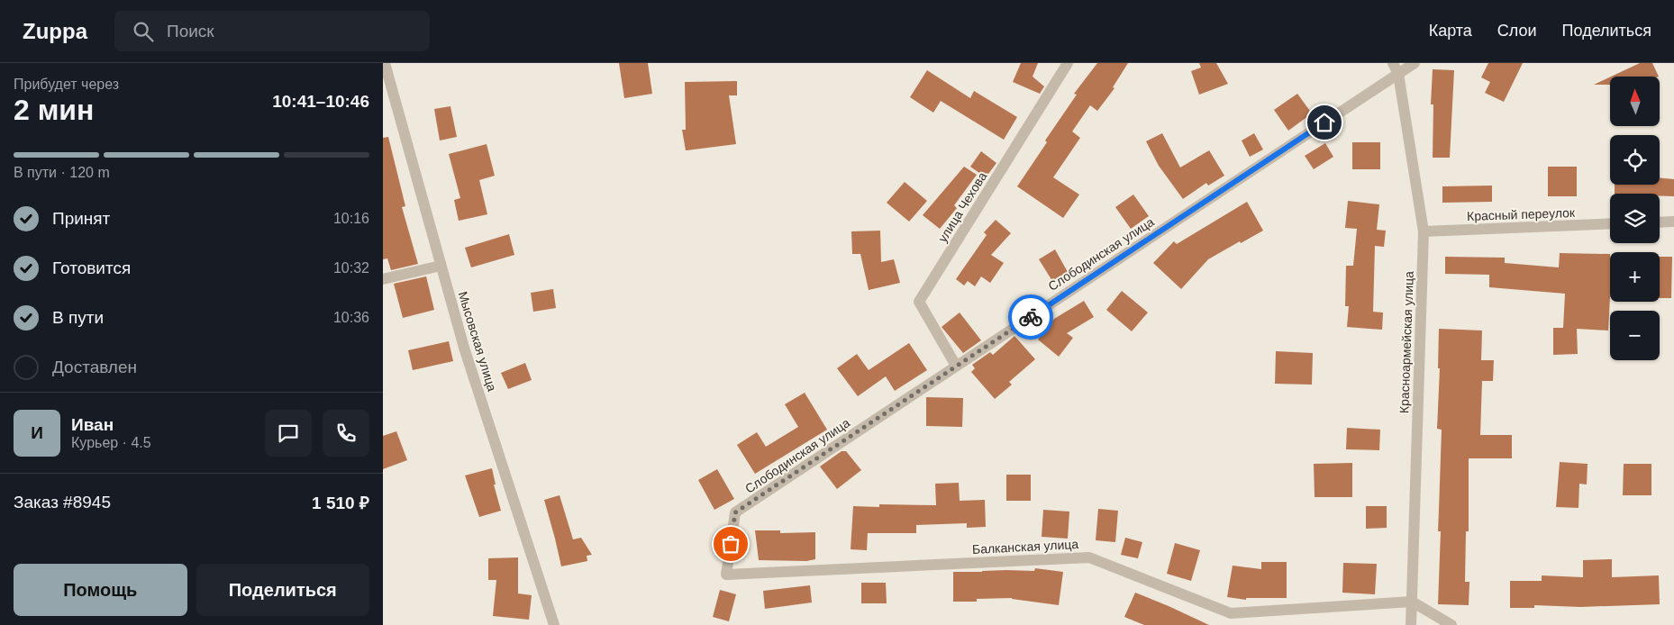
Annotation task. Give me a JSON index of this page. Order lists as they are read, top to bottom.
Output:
{
  "streets": {
    "street": [
      "улица Чехова",
      "Красный переулок",
      "Слободинская улица",
      "Мысовская улица",
      "Красноармейская улица",
      "Балканская улица"
    ]
  },
  "crossings": [
    ["улица Чехова", "Слободинская улица"],
    ["Красный переулок", "Красноармейская улица"],
    ["Слободинская улица", "Красноармейская улица"],
    ["Слободинская улица", "Балканская улица"],
    ["Красноармейская улица", "Балканская улица"]
  ],
  "north": "top",
  "page": {
    "header": "Zuppa",
    "search": "Поиск",
    "nav": ["Карта", "Слои", "Поделиться"],
    "heading": ["2 мин", "Прибудет через", "10:41–10:46"],
    "panel": [
      "Иван",
      "Курьер · 4.5",
      "Заказ #8945",
      "1 510 ₽"
    ],
    "map_buttons": ["+", "−"],
    "bar": "В пути · 120 m",
    "list": [
      ["Принят", "10:16"],
      ["Готовится", "10:32"],
      ["В пути", "10:36"],
      "Доставлен"
    ],
    "round": "И",
    "buttons": ["Помощь", "Поделиться"]
  }
}
